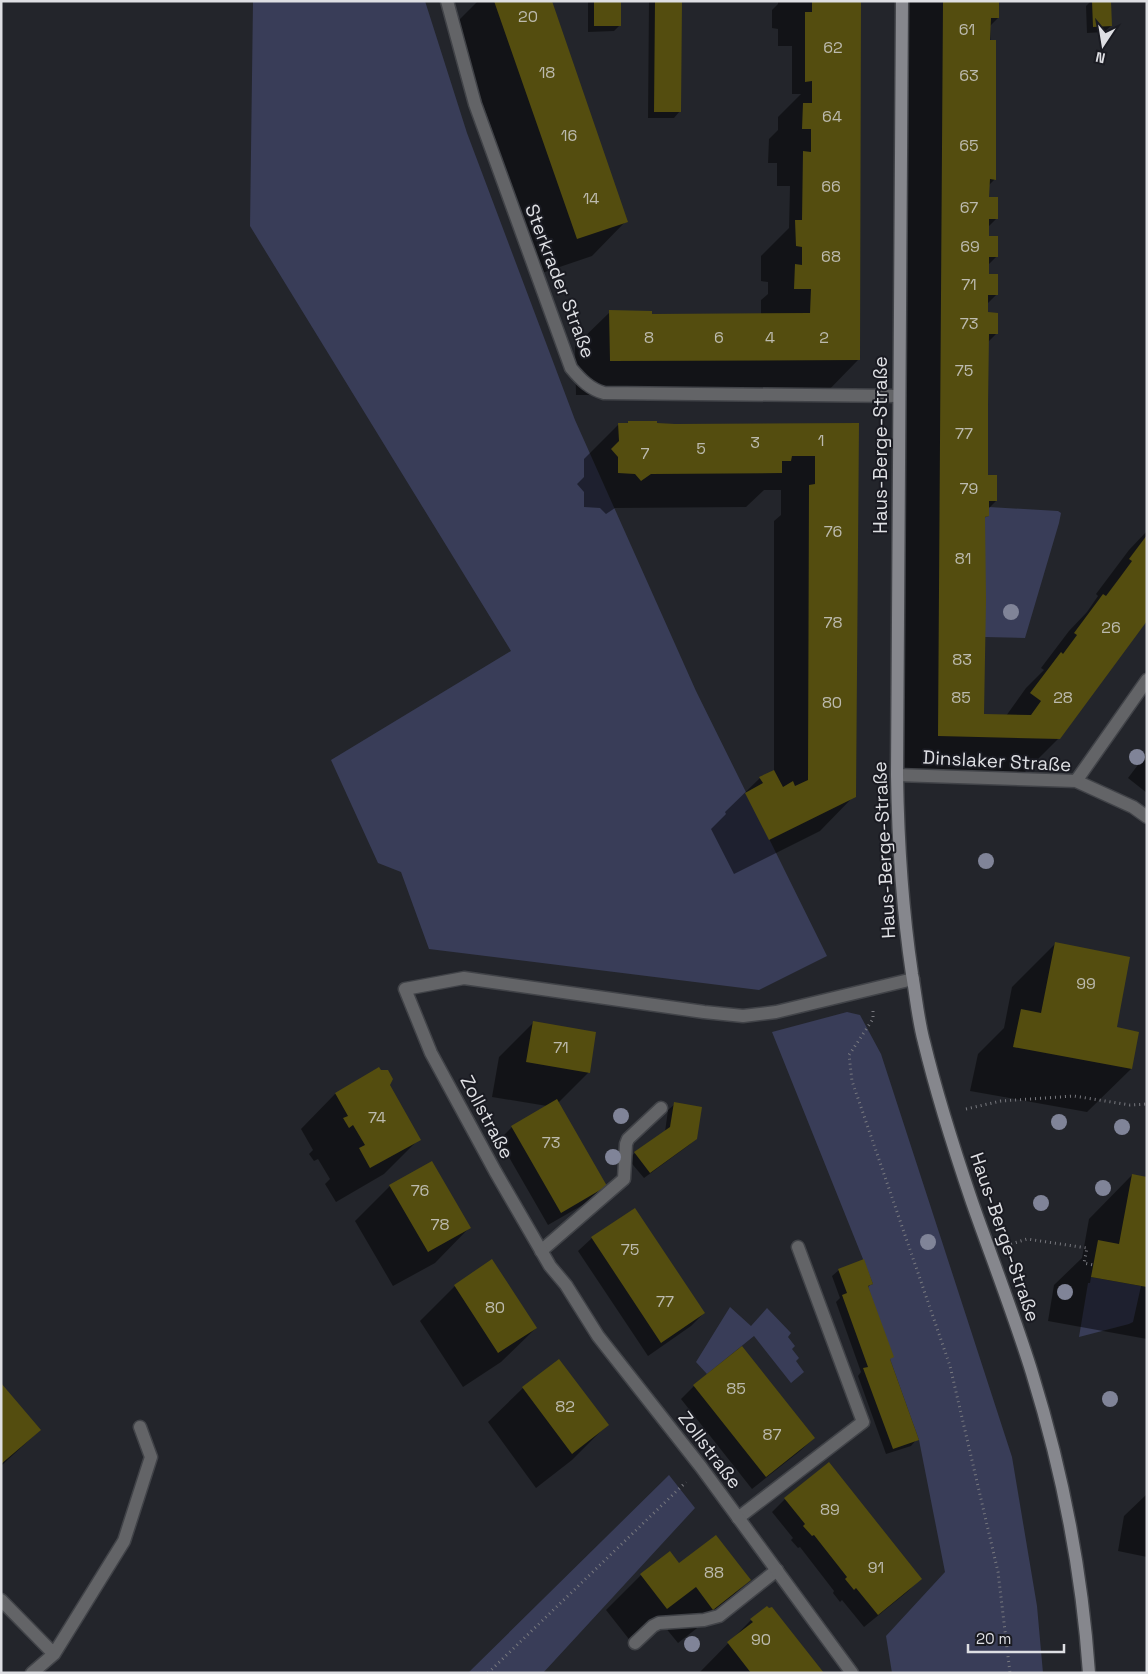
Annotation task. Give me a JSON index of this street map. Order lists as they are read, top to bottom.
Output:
{
  "streets": {
    "main road": ["Haus-Berge-Straße"],
    "street": ["Sterkrader Straße", "Dinslaker Straße", "Zollstraße"]
  },
  "crossings": [
    ["Sterkrader Straße", "Haus-Berge-Straße"],
    ["Haus-Berge-Straße", "Dinslaker Straße"],
    ["Haus-Berge-Straße", "Zollstraße"]
  ],
  "house_numbers": [
    "20",
    "61",
    "62",
    "18",
    "63",
    "64",
    "16",
    "65",
    "66",
    "14",
    "67",
    "69",
    "68",
    "71",
    "73",
    "8",
    "6",
    "4",
    "2",
    "75",
    "77",
    "1",
    "3",
    "5",
    "7",
    "79",
    "76",
    "81",
    "78",
    "26",
    "83",
    "85",
    "28",
    "80",
    "99",
    "71",
    "74",
    "73",
    "76",
    "78",
    "75",
    "77",
    "80",
    "85",
    "82",
    "87",
    "89",
    "91",
    "88",
    "90"
  ],
  "scale_bar": "20 m",
  "north": "bottom"
}
